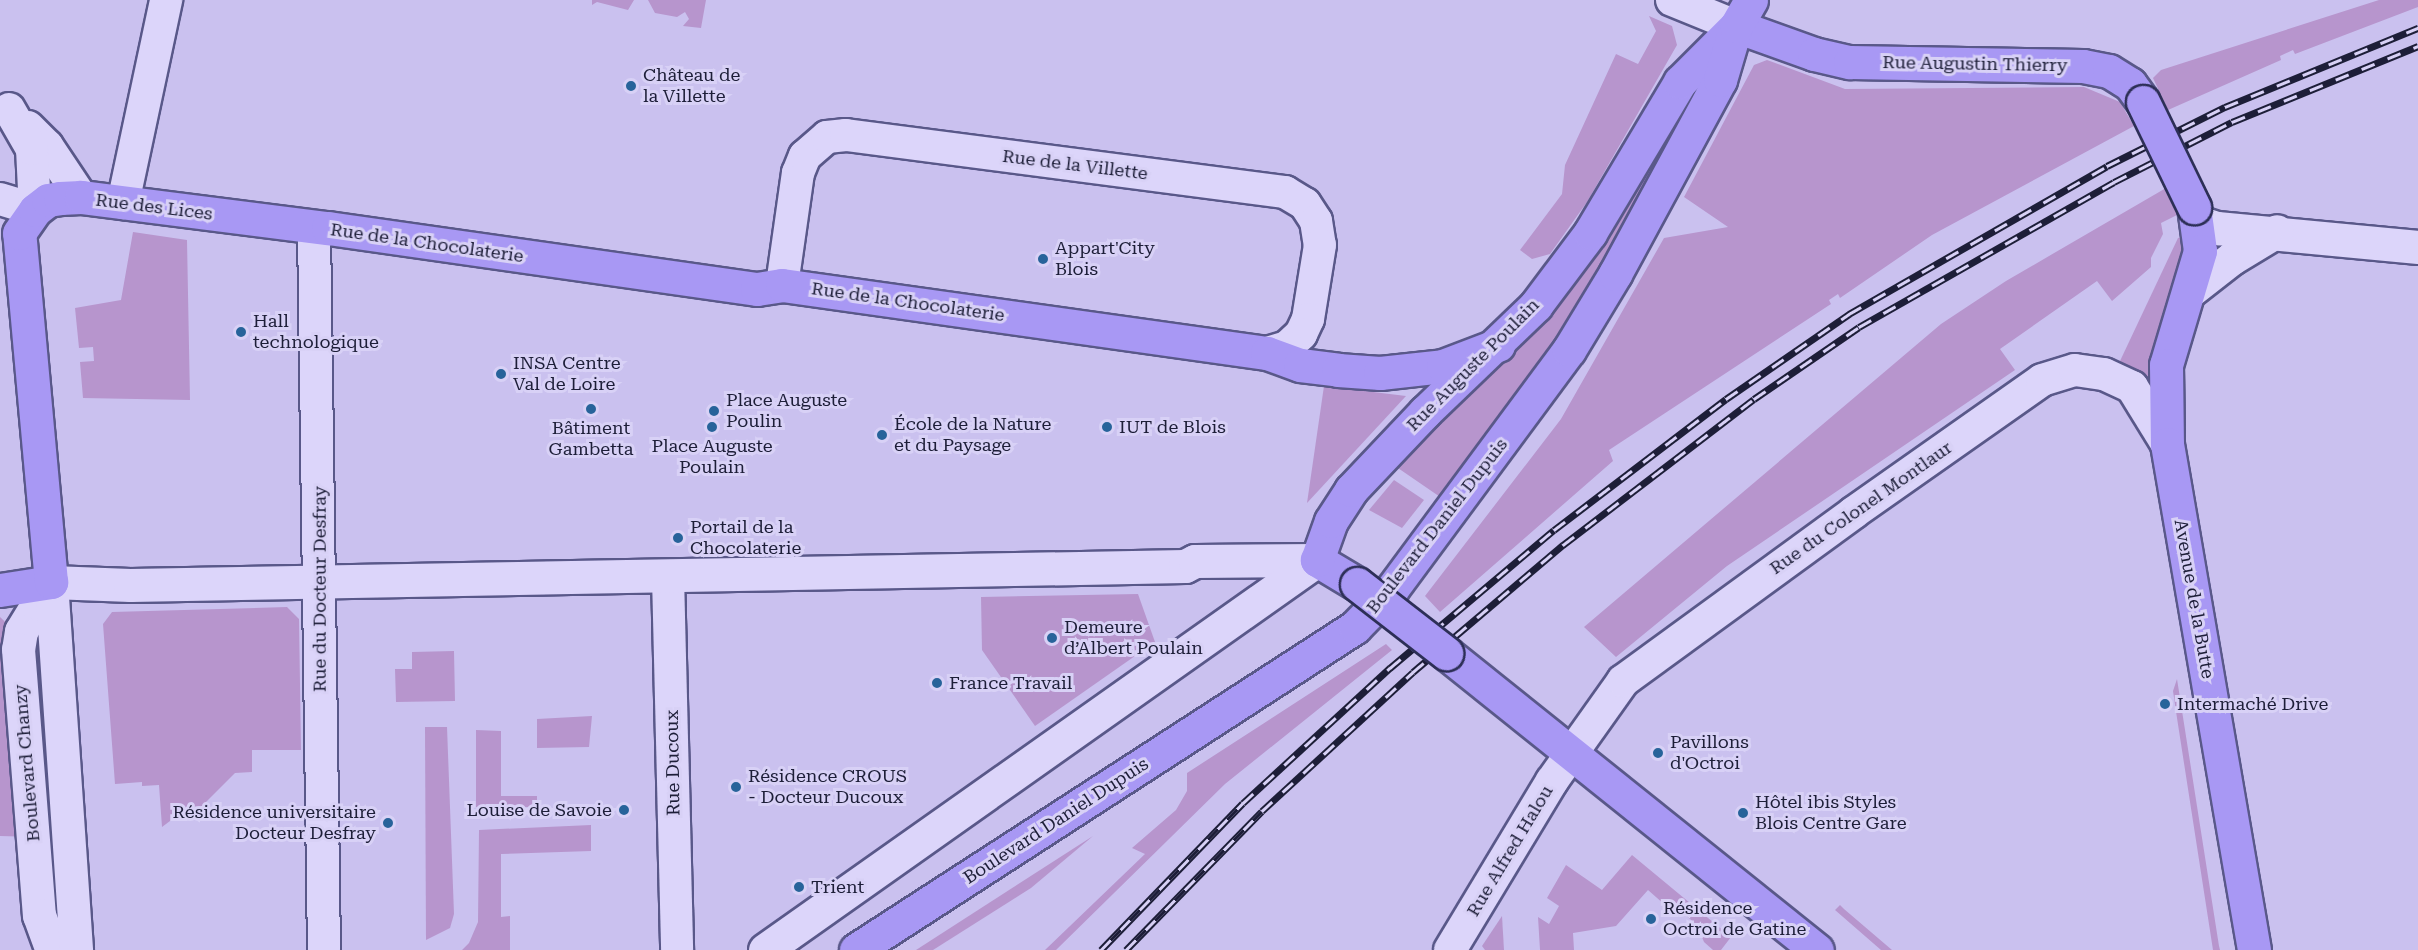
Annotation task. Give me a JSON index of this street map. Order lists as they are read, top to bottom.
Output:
{
  "streets": {
    "main road": [
      "Rue Augustin Thierry",
      "Rue des Lices",
      "Rue de la Chocolaterie",
      "Rue Auguste Poulain",
      "Boulevard Daniel Dupuis",
      "Avenue de la Butte",
      "Boulevard Chanzy"
    ],
    "street": [
      "Rue de la Villette",
      "Rue du Colonel Montlaur",
      "Rue du Docteur Desfray",
      "Rue Ducoux",
      "Rue Alfred Halou"
    ]
  },
  "crossings": [
    ["Rue Augustin Thierry", "Rue Auguste Poulain"],
    ["Rue Augustin Thierry", "Boulevard Daniel Dupuis"],
    ["Rue Augustin Thierry", "Avenue de la Butte"],
    ["Rue de la Villette", "Rue de la Chocolaterie"],
    ["Rue des Lices", "Rue de la Chocolaterie"],
    ["Rue des Lices", "Rue du Docteur Desfray"],
    ["Rue des Lices", "Boulevard Chanzy"],
    ["Rue de la Chocolaterie", "Rue Auguste Poulain"],
    ["Rue de la Chocolaterie", "Rue du Docteur Desfray"],
    ["Rue Auguste Poulain", "Boulevard Daniel Dupuis"],
    ["Rue du Colonel Montlaur", "Avenue de la Butte"],
    ["Rue du Colonel Montlaur", "Rue Alfred Halou"]
  ],
  "places": [
    "Château de la Villette",
    "Appart'City Blois",
    "Hall technologique",
    "INSA Centre Val de Loire",
    "Bâtiment Gambetta",
    "Place Auguste Poulin",
    "Place Auguste Poulain",
    "IUT de Blois",
    "École de la Nature et du Paysage",
    "Portail de la Chocolaterie",
    "Demeure d’Albert Poulain",
    "France Travail",
    "Intermaché Drive",
    "Pavillons d'Octroi",
    "Résidence CROUS - Docteur Ducoux",
    "Louise de Savoie",
    "Hôtel ibis Styles Blois Centre Gare",
    "Résidence universitaire Docteur Desfray",
    "Trient",
    "Résidence Octroi de Gatine"
  ]
}
